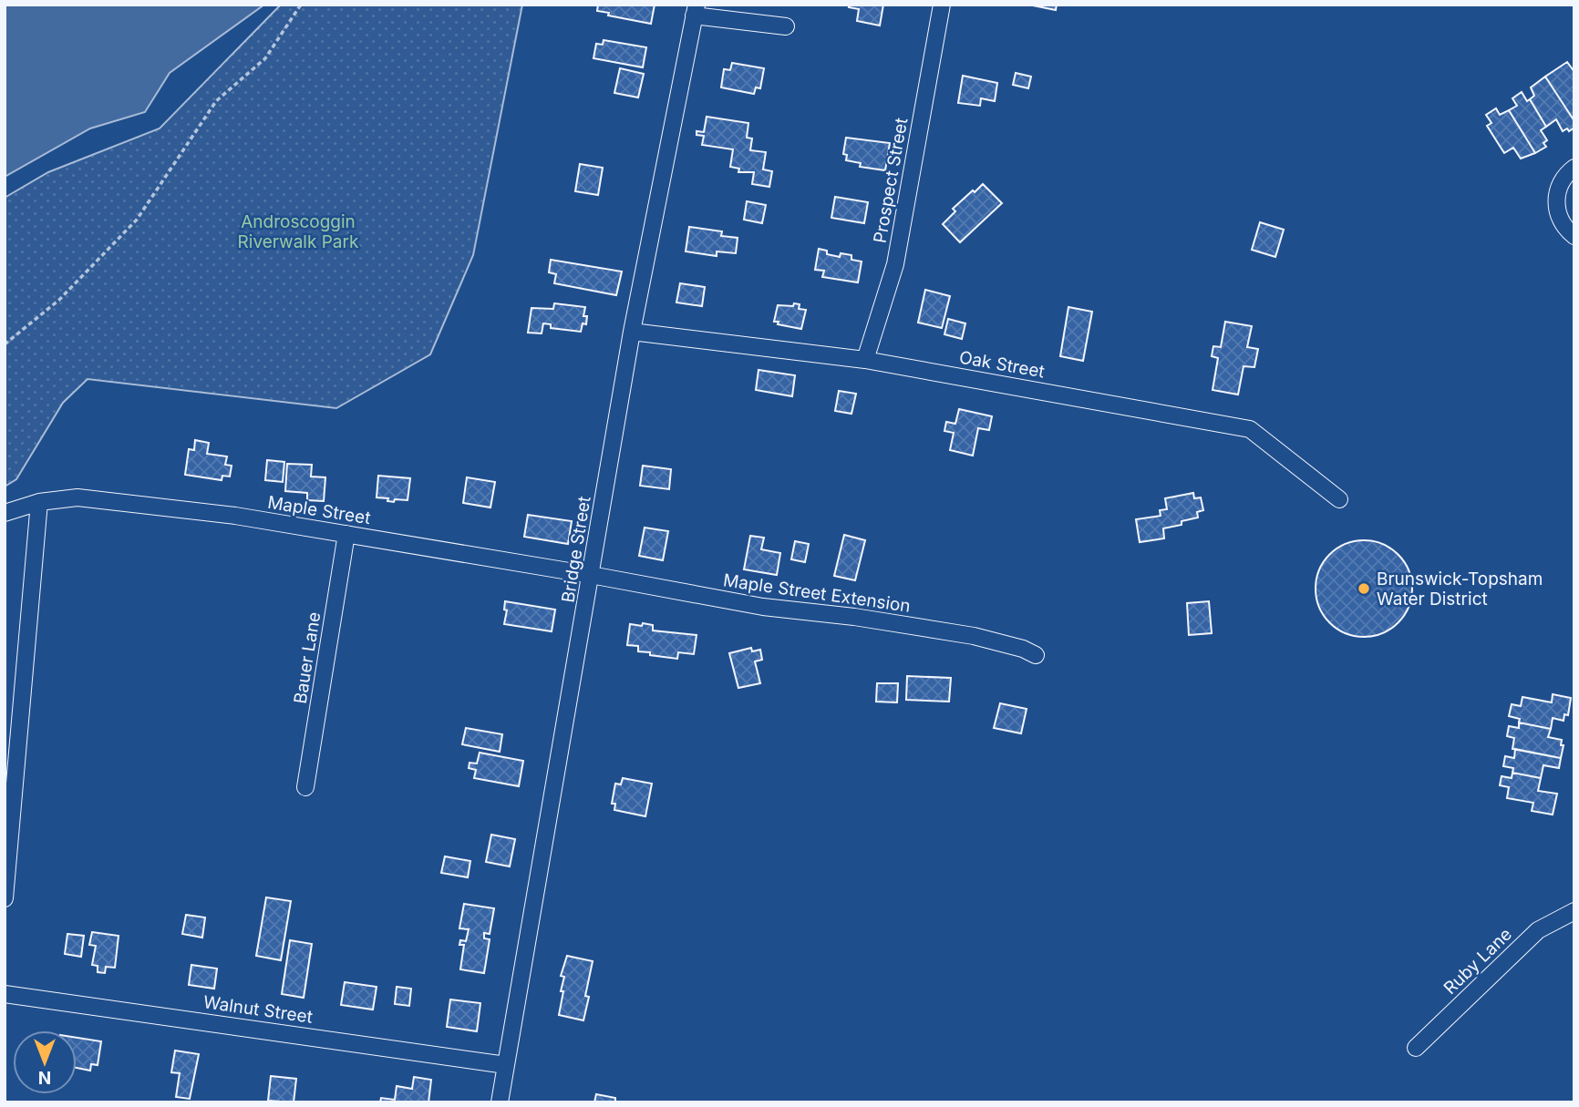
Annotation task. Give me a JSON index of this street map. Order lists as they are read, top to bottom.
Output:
{
  "streets": {
    "street": [
      "Prospect Street",
      "Oak Street",
      "Maple Street",
      "Bridge Street",
      "Maple Street Extension",
      "Bauer Lane",
      "Ruby Lane",
      "Walnut Street"
    ]
  },
  "crossings": [
    ["Prospect Street", "Oak Street"],
    ["Oak Street", "Bridge Street"],
    ["Maple Street", "Bridge Street"],
    ["Maple Street", "Maple Street Extension"],
    ["Maple Street", "Bauer Lane"],
    ["Bridge Street", "Maple Street Extension"],
    ["Bridge Street", "Walnut Street"]
  ],
  "parks": ["Androscoggin Riverwalk Park"],
  "places": ["Brunswick-Topsham Water District"],
  "north": "bottom"
}
